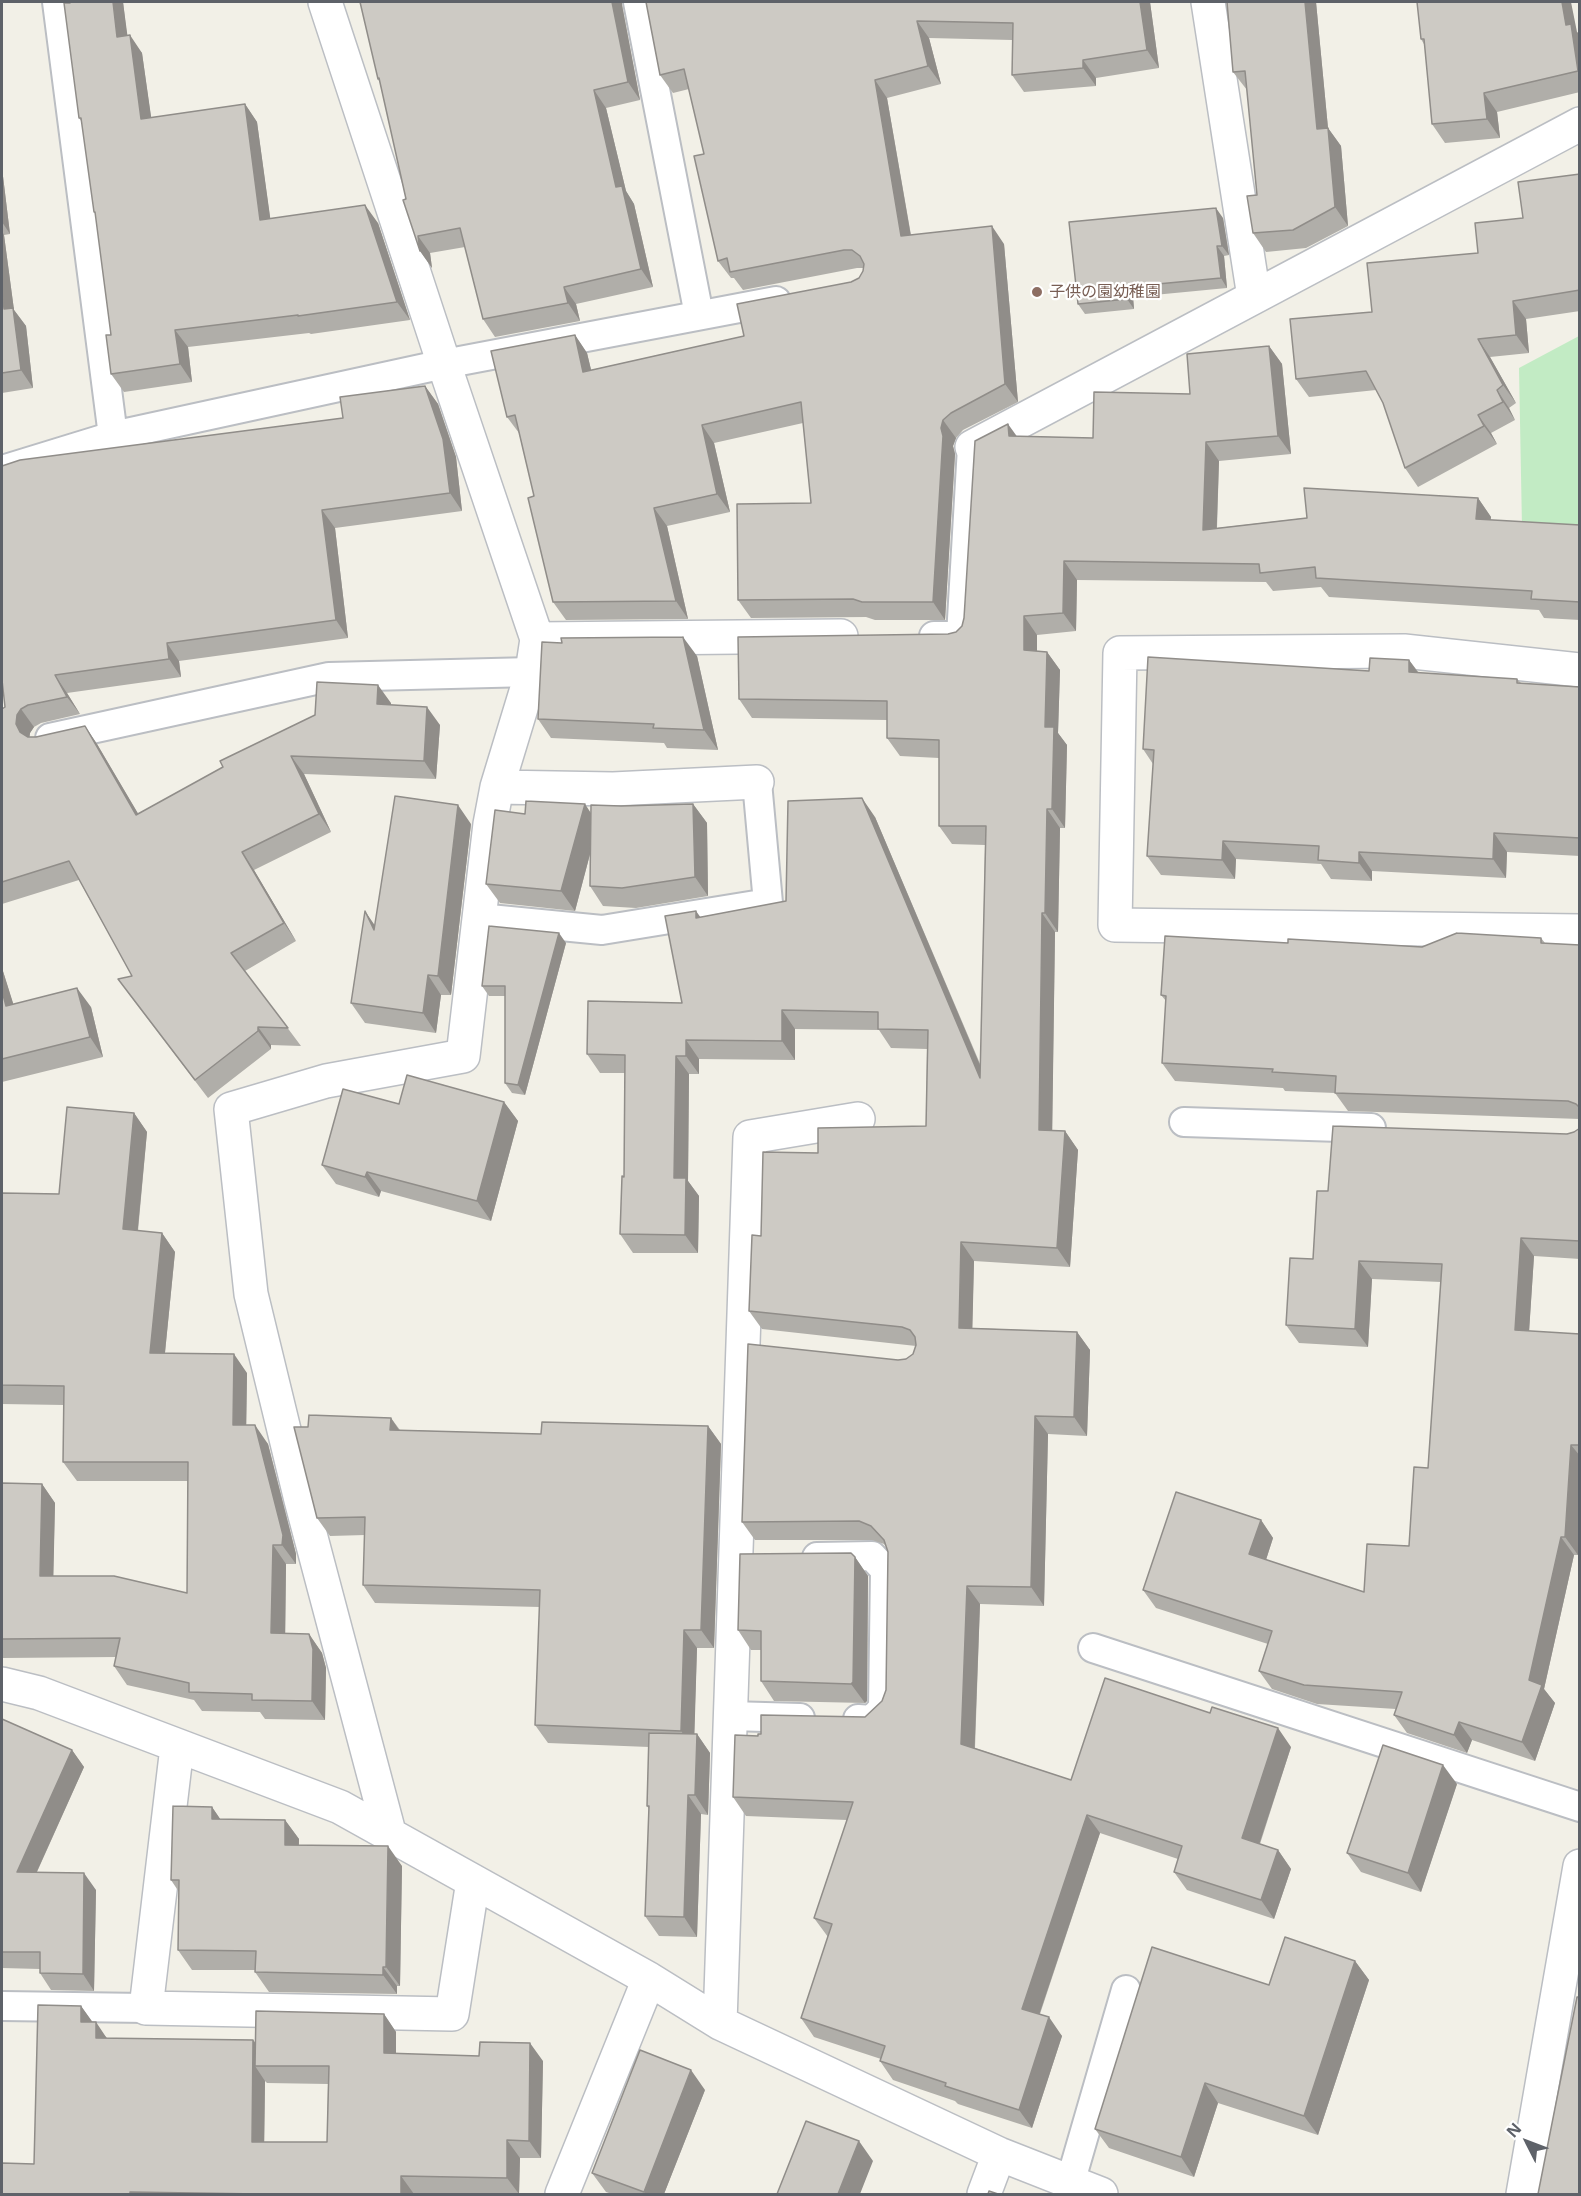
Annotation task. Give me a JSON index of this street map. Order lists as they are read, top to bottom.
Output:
{
  "places": ["子供の園幼稚園"],
  "north": "top left"
}
